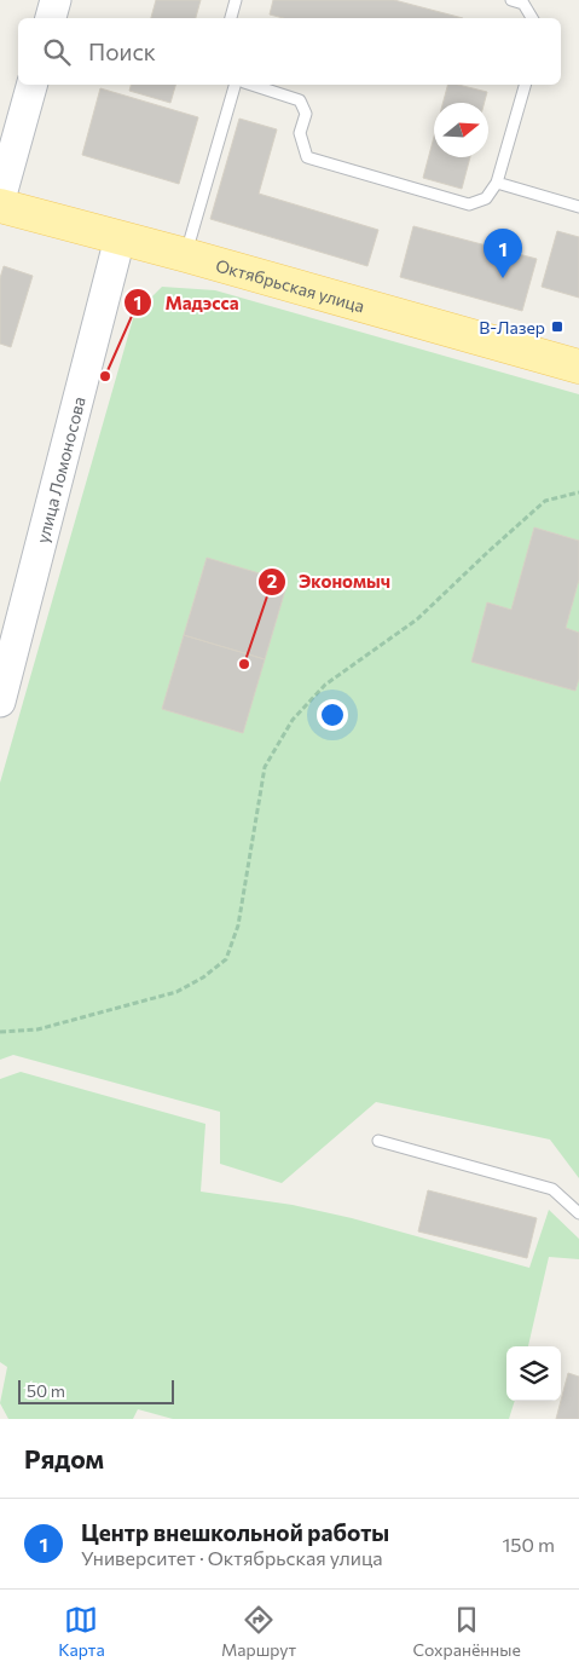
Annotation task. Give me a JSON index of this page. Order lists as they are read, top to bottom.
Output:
{
  "streets": {
    "main road": ["Октябрьская улица", "улица Ломоносова"]
  },
  "crossings": [
    ["Октябрьская улица", "улица Ломоносова"]
  ],
  "places": {
    "transit": ["В-Лазер"],
    "other": ["Мадэсса", "Экономыч"]
  },
  "scale_bar": "50 m",
  "north": "right",
  "page": {
    "search": "Поиск",
    "pins": "1",
    "scale": "50 m",
    "heading": "Рядом",
    "list": [
      {
        "mark": "1",
        "name": "Центр внешкольной работы",
        "note": "Университет · Октябрьская улица",
        "value": "150 m"
      }
    ],
    "nav": ["Карта", "Маршрут", "Сохранённые"]
  }
}
